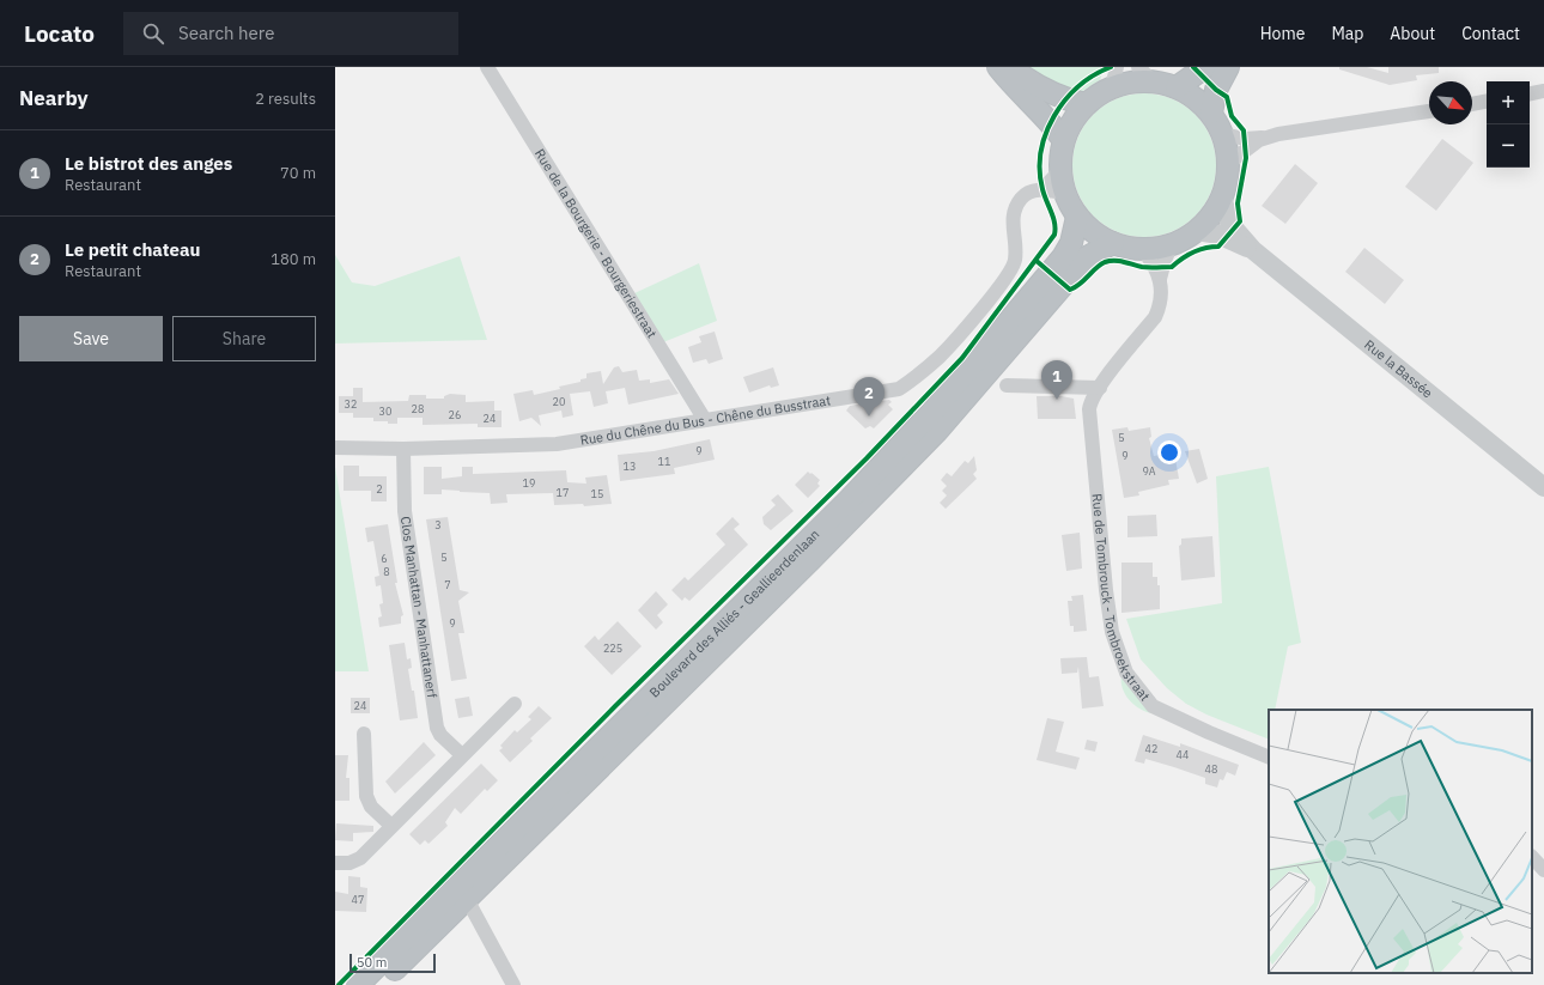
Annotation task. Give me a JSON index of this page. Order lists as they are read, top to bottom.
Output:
{
  "streets": {
    "highway": ["Boulevard des Alliés - Geallieerdenlaan"],
    "main road": ["Rue la Bassée"],
    "street": [
      "Rue de la Bourgerie - Bourgeriestraat",
      "Rue du Chêne du Bus - Chêne du Busstraat",
      "Rue de Tombrouck - Tombroekstraat",
      "Clos Manhattan - Manhattanerf"
    ]
  },
  "crossings": [
    ["Rue de la Bourgerie - Bourgeriestraat", "Rue du Chêne du Bus - Chêne du Busstraat"],
    ["Rue la Bassée", "Rue du Chêne du Bus - Chêne du Busstraat"],
    ["Rue la Bassée", "Rue de Tombrouck - Tombroekstraat"],
    ["Rue la Bassée", "Boulevard des Alliés - Geallieerdenlaan"],
    ["Rue du Chêne du Bus - Chêne du Busstraat", "Rue de Tombrouck - Tombroekstraat"],
    ["Rue du Chêne du Bus - Chêne du Busstraat", "Clos Manhattan - Manhattanerf"],
    ["Rue du Chêne du Bus - Chêne du Busstraat", "Boulevard des Alliés - Geallieerdenlaan"],
    ["Rue de Tombrouck - Tombroekstraat", "Boulevard des Alliés - Geallieerdenlaan"]
  ],
  "house_numbers": [
    "20",
    "32",
    "28",
    "30",
    "26",
    "24",
    "5",
    "9",
    "9",
    "11",
    "13",
    "9A",
    "19",
    "2",
    "17",
    "15",
    "3",
    "5",
    "6",
    "8",
    "7",
    "9",
    "225",
    "24",
    "42",
    "44",
    "48",
    "47"
  ],
  "scale_bar": "50 m",
  "north": "bottom right",
  "page": {
    "header": "Locato",
    "search": "Search here",
    "nav": [
      "Home",
      "Map",
      "About",
      "Contact"
    ],
    "heading": ["Nearby", "2 results"],
    "map_buttons": ["+", "−"],
    "list": [
      {
        "mark": "1",
        "name": "Le bistrot des anges",
        "note": "Restaurant",
        "value": "70 m"
      },
      {
        "mark": "2",
        "name": "Le petit chateau",
        "note": "Restaurant",
        "value": "180 m"
      }
    ],
    "buttons": ["Save", "Share"],
    "pins": ["1", "2"],
    "scale": "50 m"
  }
}
